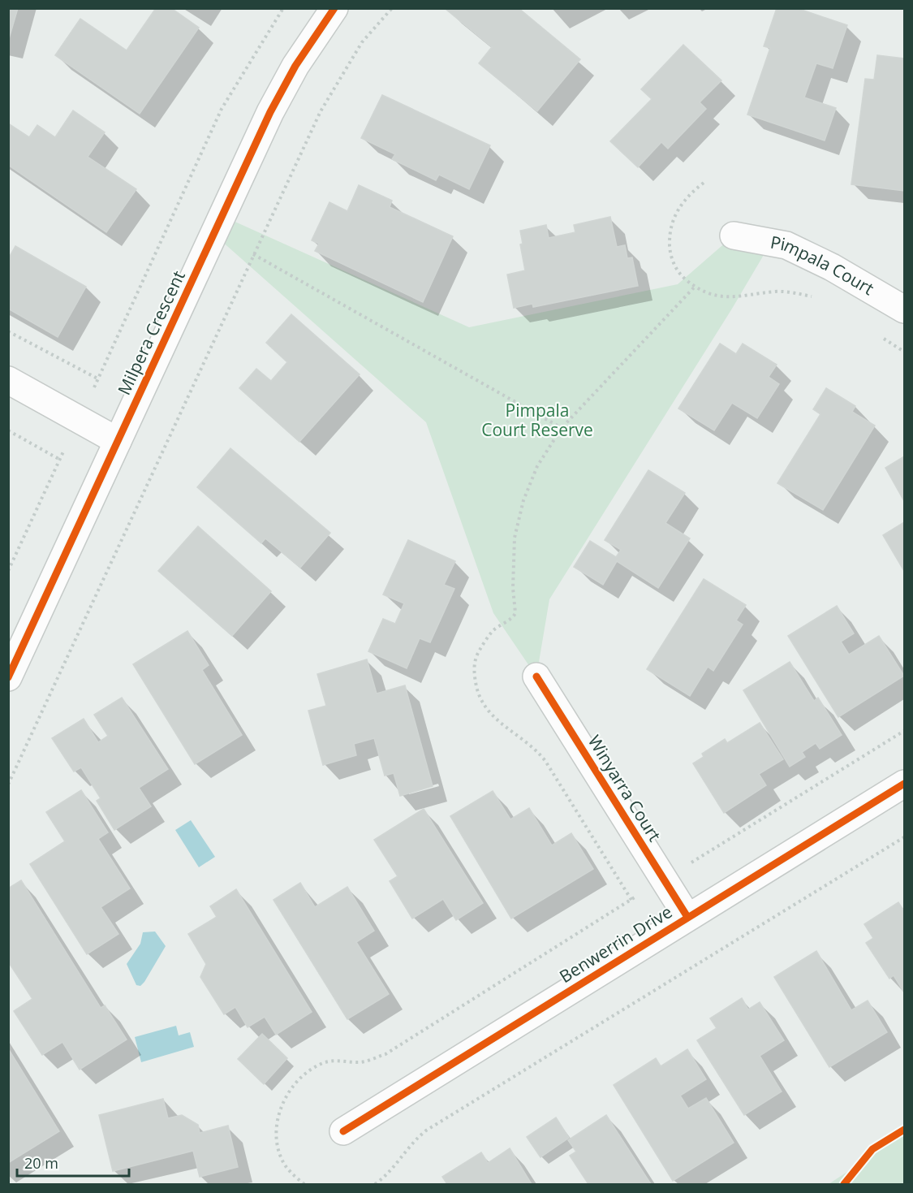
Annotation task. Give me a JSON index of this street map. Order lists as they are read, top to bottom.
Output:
{
  "streets": {
    "street": [
      "Pimpala Court",
      "Milpera Crescent",
      "Winyarra Court",
      "Benwerrin Drive"
    ]
  },
  "crossings": [
    ["Winyarra Court", "Benwerrin Drive"]
  ],
  "parks": ["Pimpala Court Reserve"],
  "scale_bar": "20 m"
}
